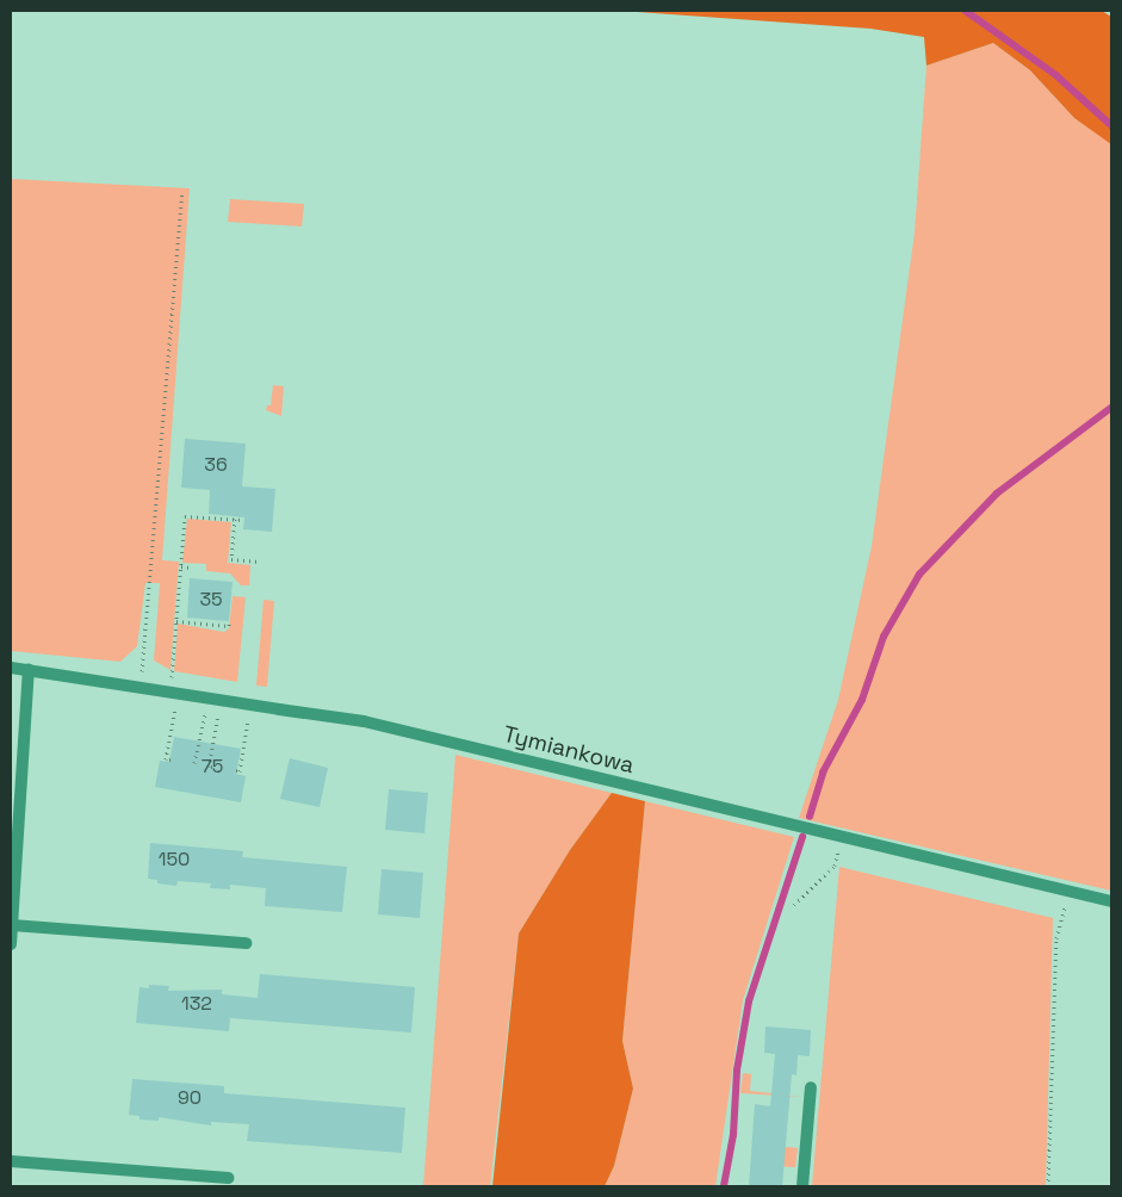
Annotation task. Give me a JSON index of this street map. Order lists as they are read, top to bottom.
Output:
{
  "streets": {
    "street": ["Tymiankowa"]
  },
  "house_numbers": [
    "36",
    "35",
    "75",
    "150",
    "132",
    "90"
  ]
}
